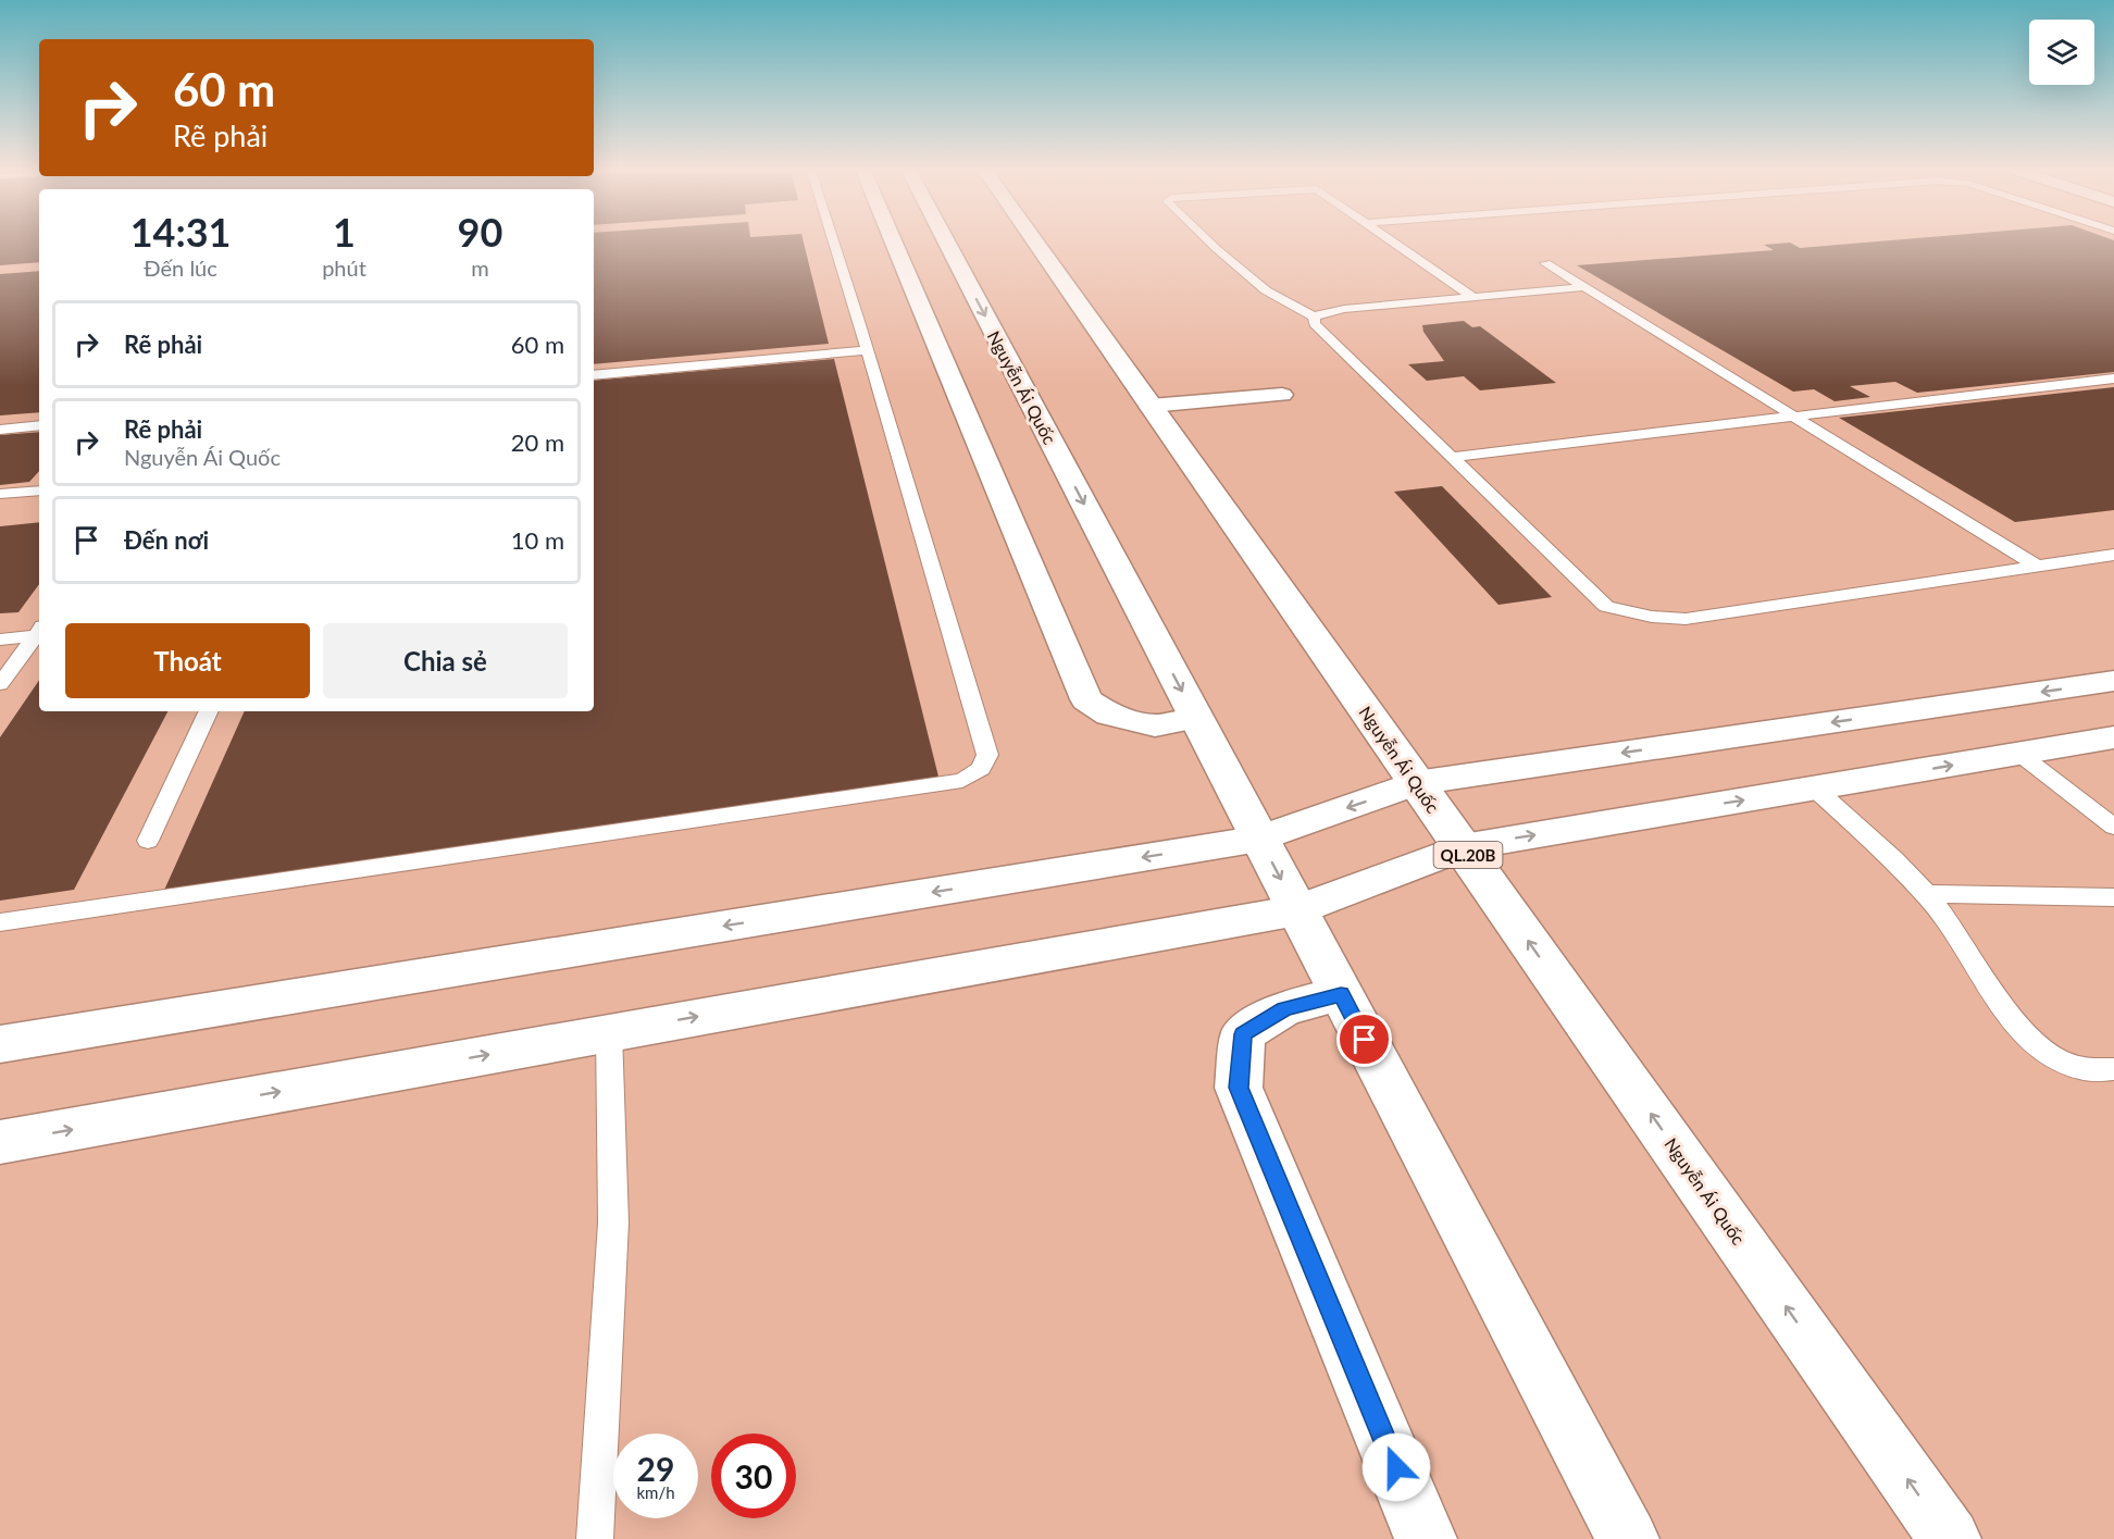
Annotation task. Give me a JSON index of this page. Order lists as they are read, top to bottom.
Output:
{
  "streets": {
    "street": ["Nguyễn Ái Quốc", "QL.20B"]
  },
  "page": {
    "turn": ["60 m", "Rẽ phải"],
    "eta": [
      "14:31",
      "Đến lúc",
      "1",
      "phút",
      "90",
      "m"
    ],
    "list": [
      {
        "name": "Rẽ phải",
        "value": "60 m"
      },
      {
        "name": "Rẽ phải",
        "note": "Nguyễn Ái Quốc",
        "value": "20 m"
      },
      {
        "name": "Đến nơi",
        "value": "10 m"
      }
    ],
    "buttons": ["Thoát", "Chia sẻ"],
    "speed": "29 km/h",
    "limit": "30"
  }
}
